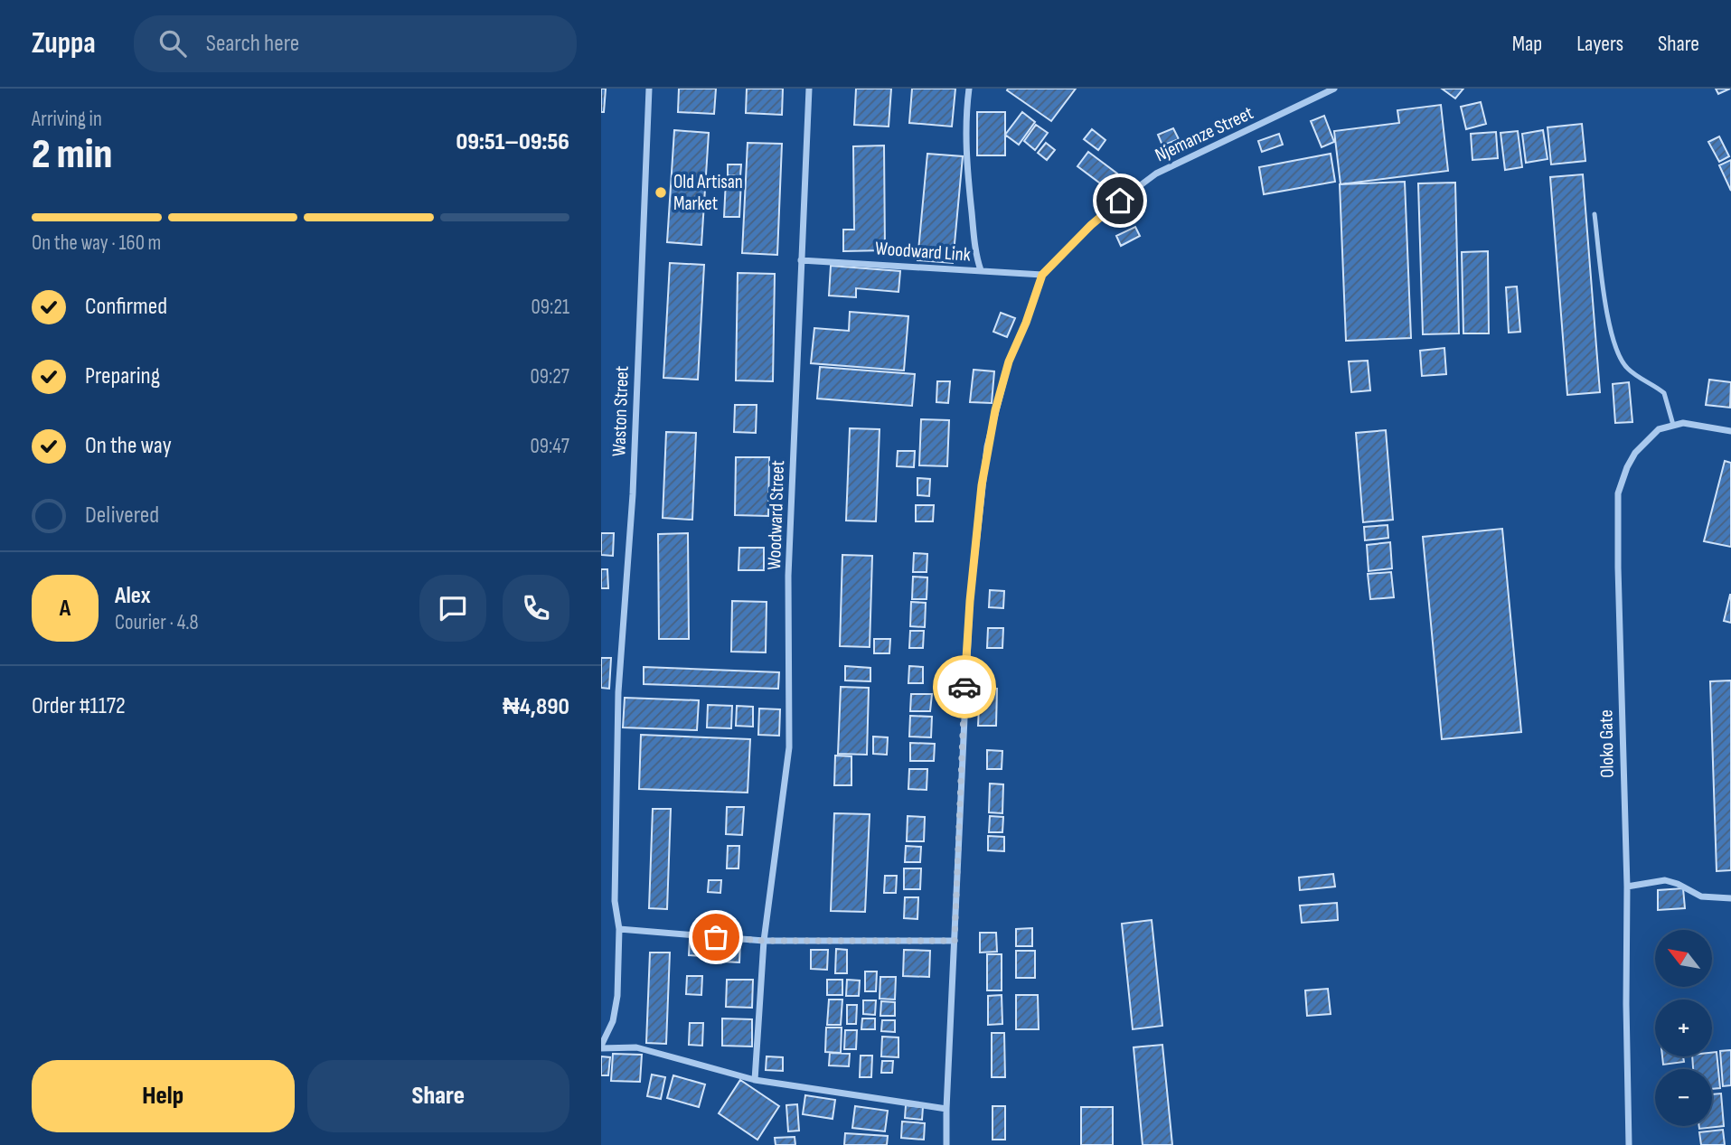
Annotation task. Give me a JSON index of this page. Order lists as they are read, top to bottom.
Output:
{
  "streets": {
    "street": [
      "Njemanze Street",
      "Woodward Link",
      "Waston Street",
      "Woodward Street",
      "Oloko Gate"
    ]
  },
  "crossings": [
    ["Njemanze Street", "Woodward Link"],
    ["Woodward Link", "Woodward Street"]
  ],
  "places": ["Old Artisan Market"],
  "north": "top left",
  "page": {
    "header": "Zuppa",
    "search": "Search here",
    "nav": ["Map", "Layers", "Share"],
    "heading": ["2 min", "Arriving in", "09:51–09:56"],
    "panel": [
      "Alex",
      "Courier · 4.8",
      "Order #1172",
      "₦4,890"
    ],
    "bar": "On the way · 160 m",
    "list": [
      ["Confirmed", "09:21"],
      ["Preparing", "09:27"],
      ["On the way", "09:47"],
      "Delivered"
    ],
    "round": "A",
    "map_buttons": ["+", "−"],
    "buttons": ["Help", "Share"]
  }
}
